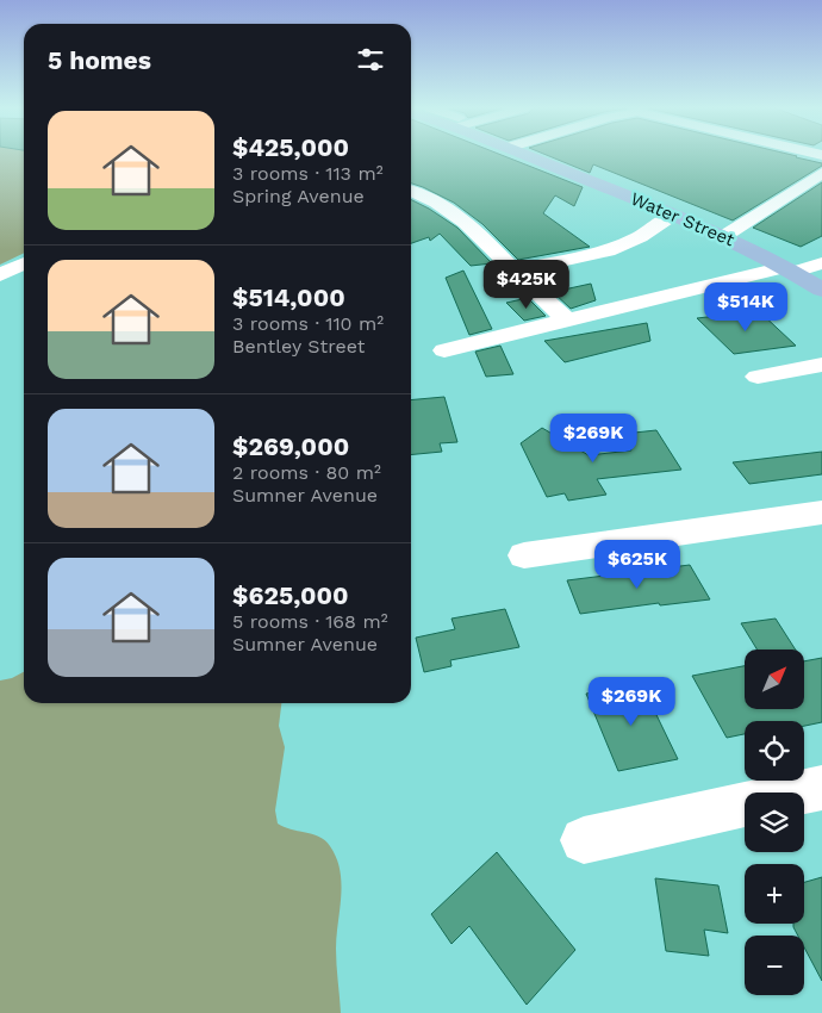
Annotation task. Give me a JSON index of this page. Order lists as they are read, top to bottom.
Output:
{
  "streets": {
    "main road": ["Water Street"]
  },
  "north": "top right",
  "page": {
    "heading": "5 homes",
    "list": [
      {
        "name": "$425,000",
        "note": "3 rooms · 113 m² · Spring Avenue"
      },
      {
        "name": "$514,000",
        "note": "3 rooms · 110 m² · Bentley Street"
      },
      {
        "name": "$269,000",
        "note": "2 rooms · 80 m² · Sumner Avenue"
      },
      {
        "name": "$625,000",
        "note": "5 rooms · 168 m² · Sumner Avenue"
      }
    ],
    "price": [
      "$425K",
      "$514K",
      "$269K",
      "$625K",
      "$269K"
    ],
    "map_buttons": ["+", "−"]
  }
}
